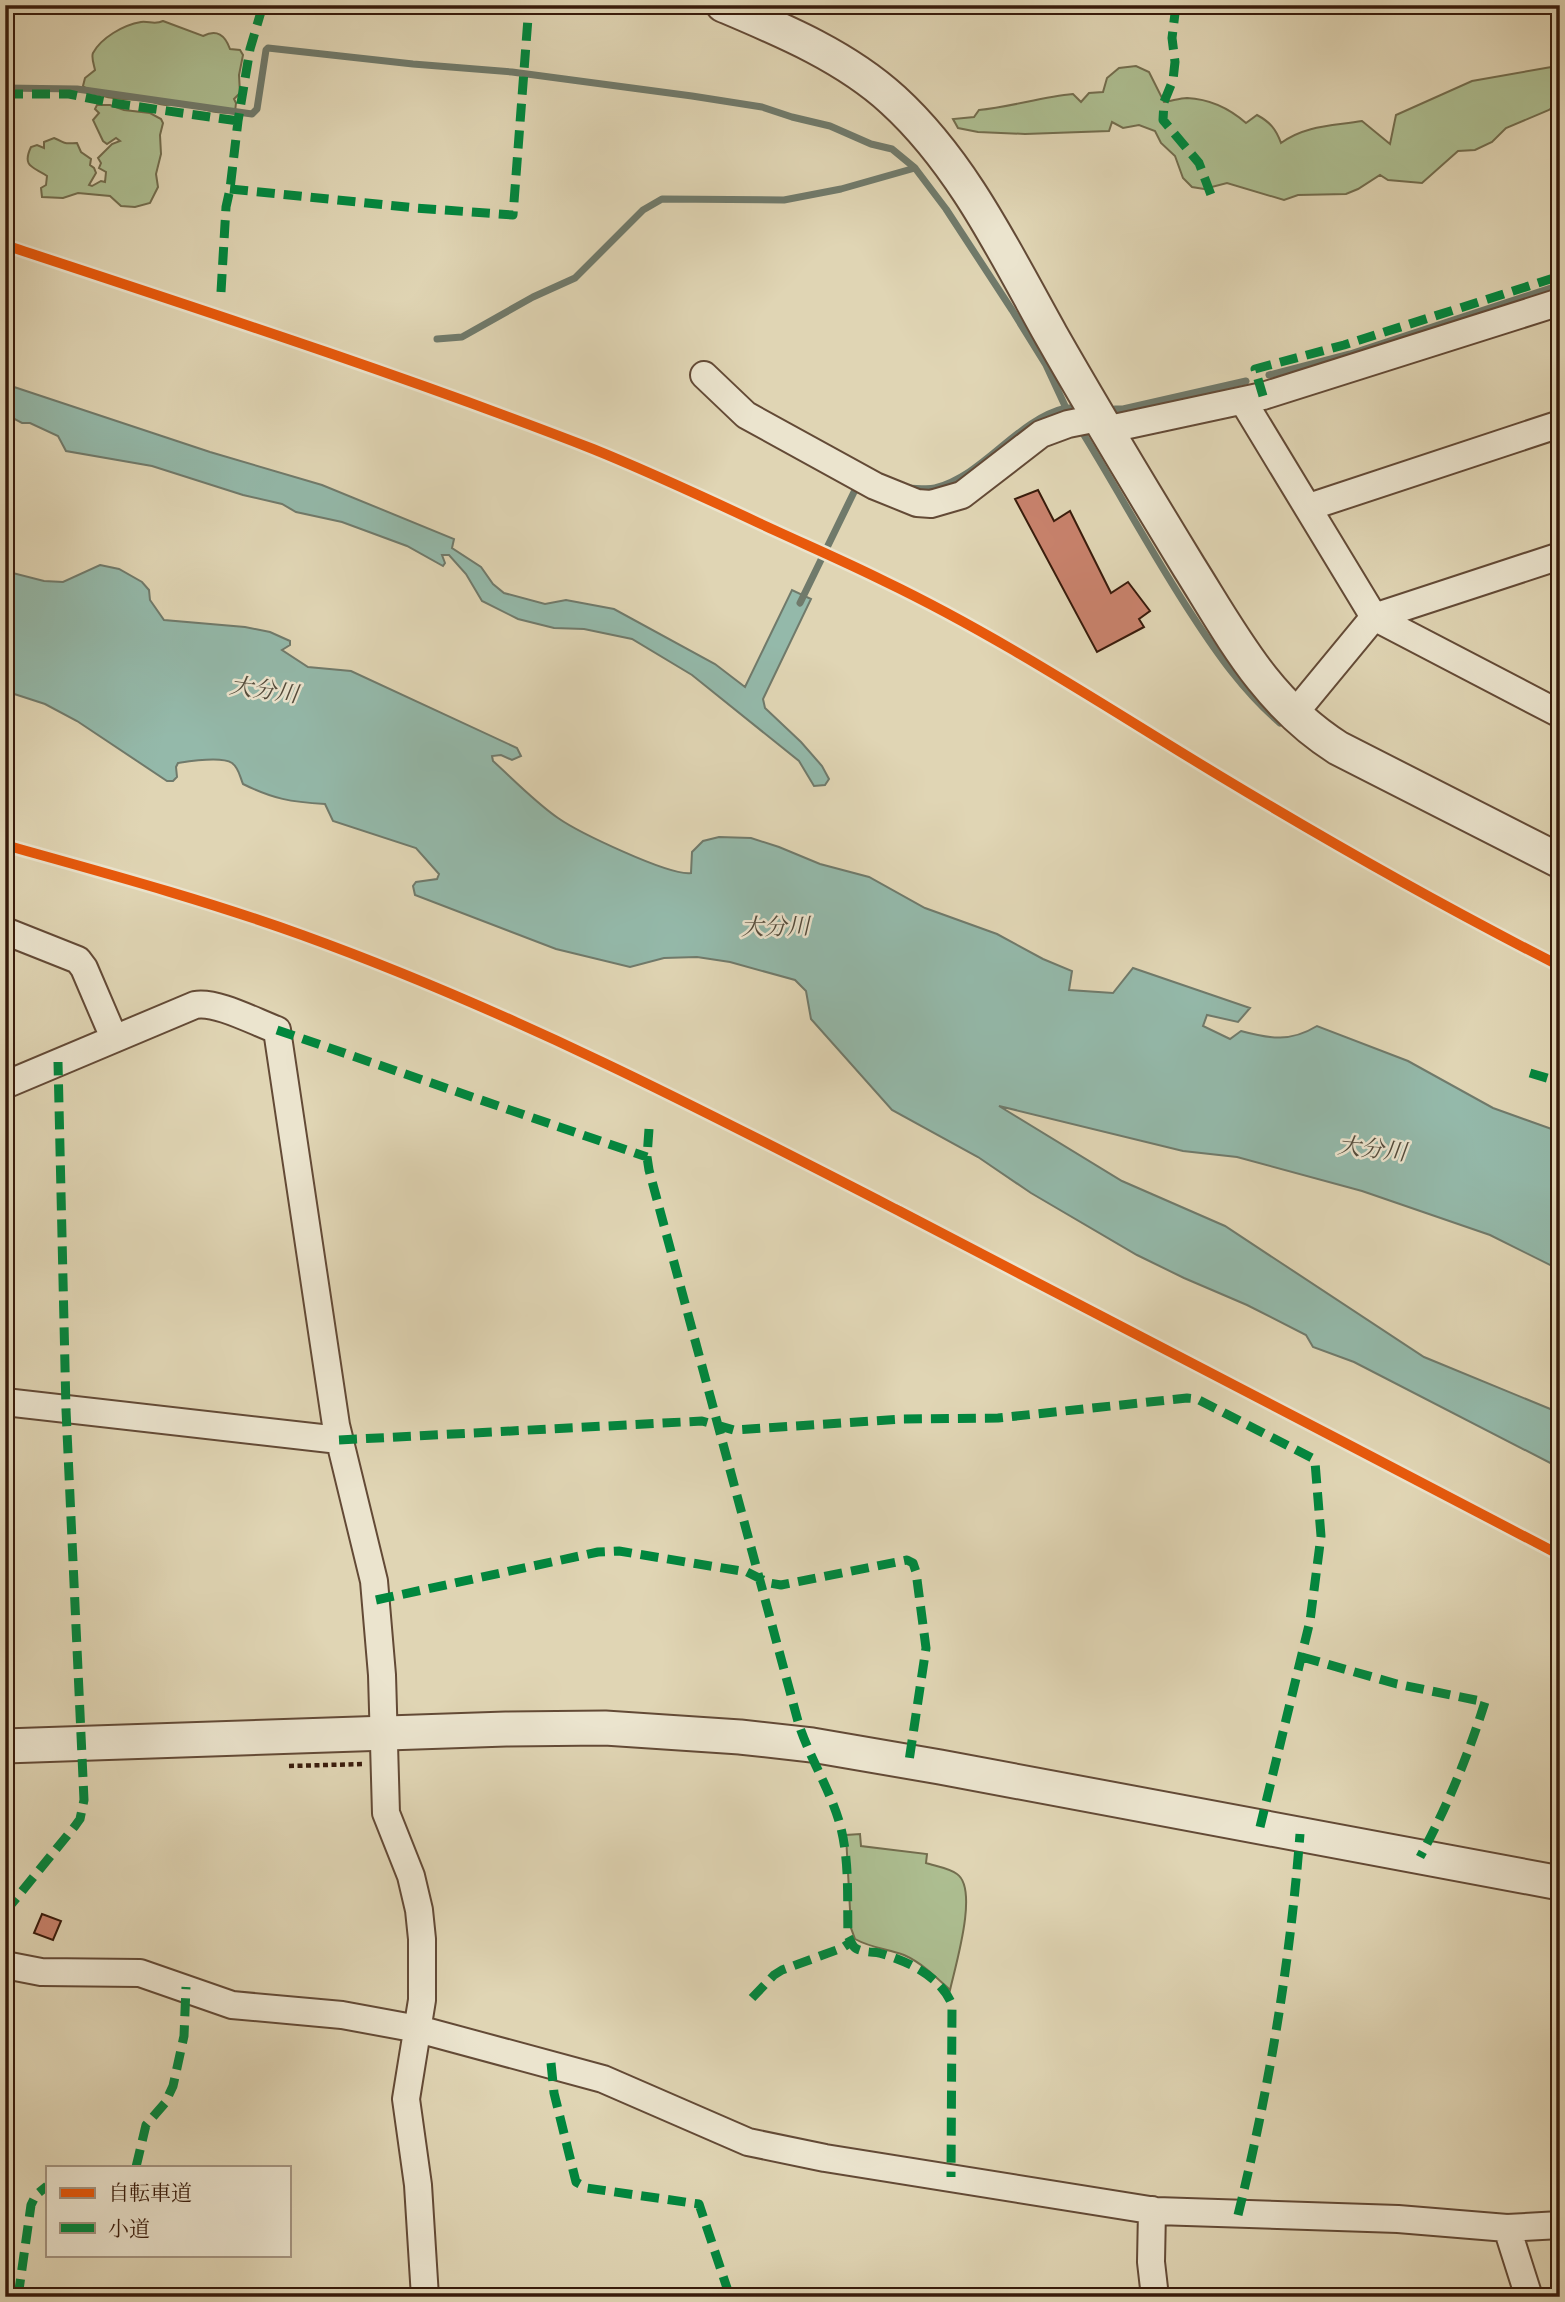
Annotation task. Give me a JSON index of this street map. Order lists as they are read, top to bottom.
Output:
{
  "water": ["大分川"],
  "legend": ["自転車道", "小道"]
}
